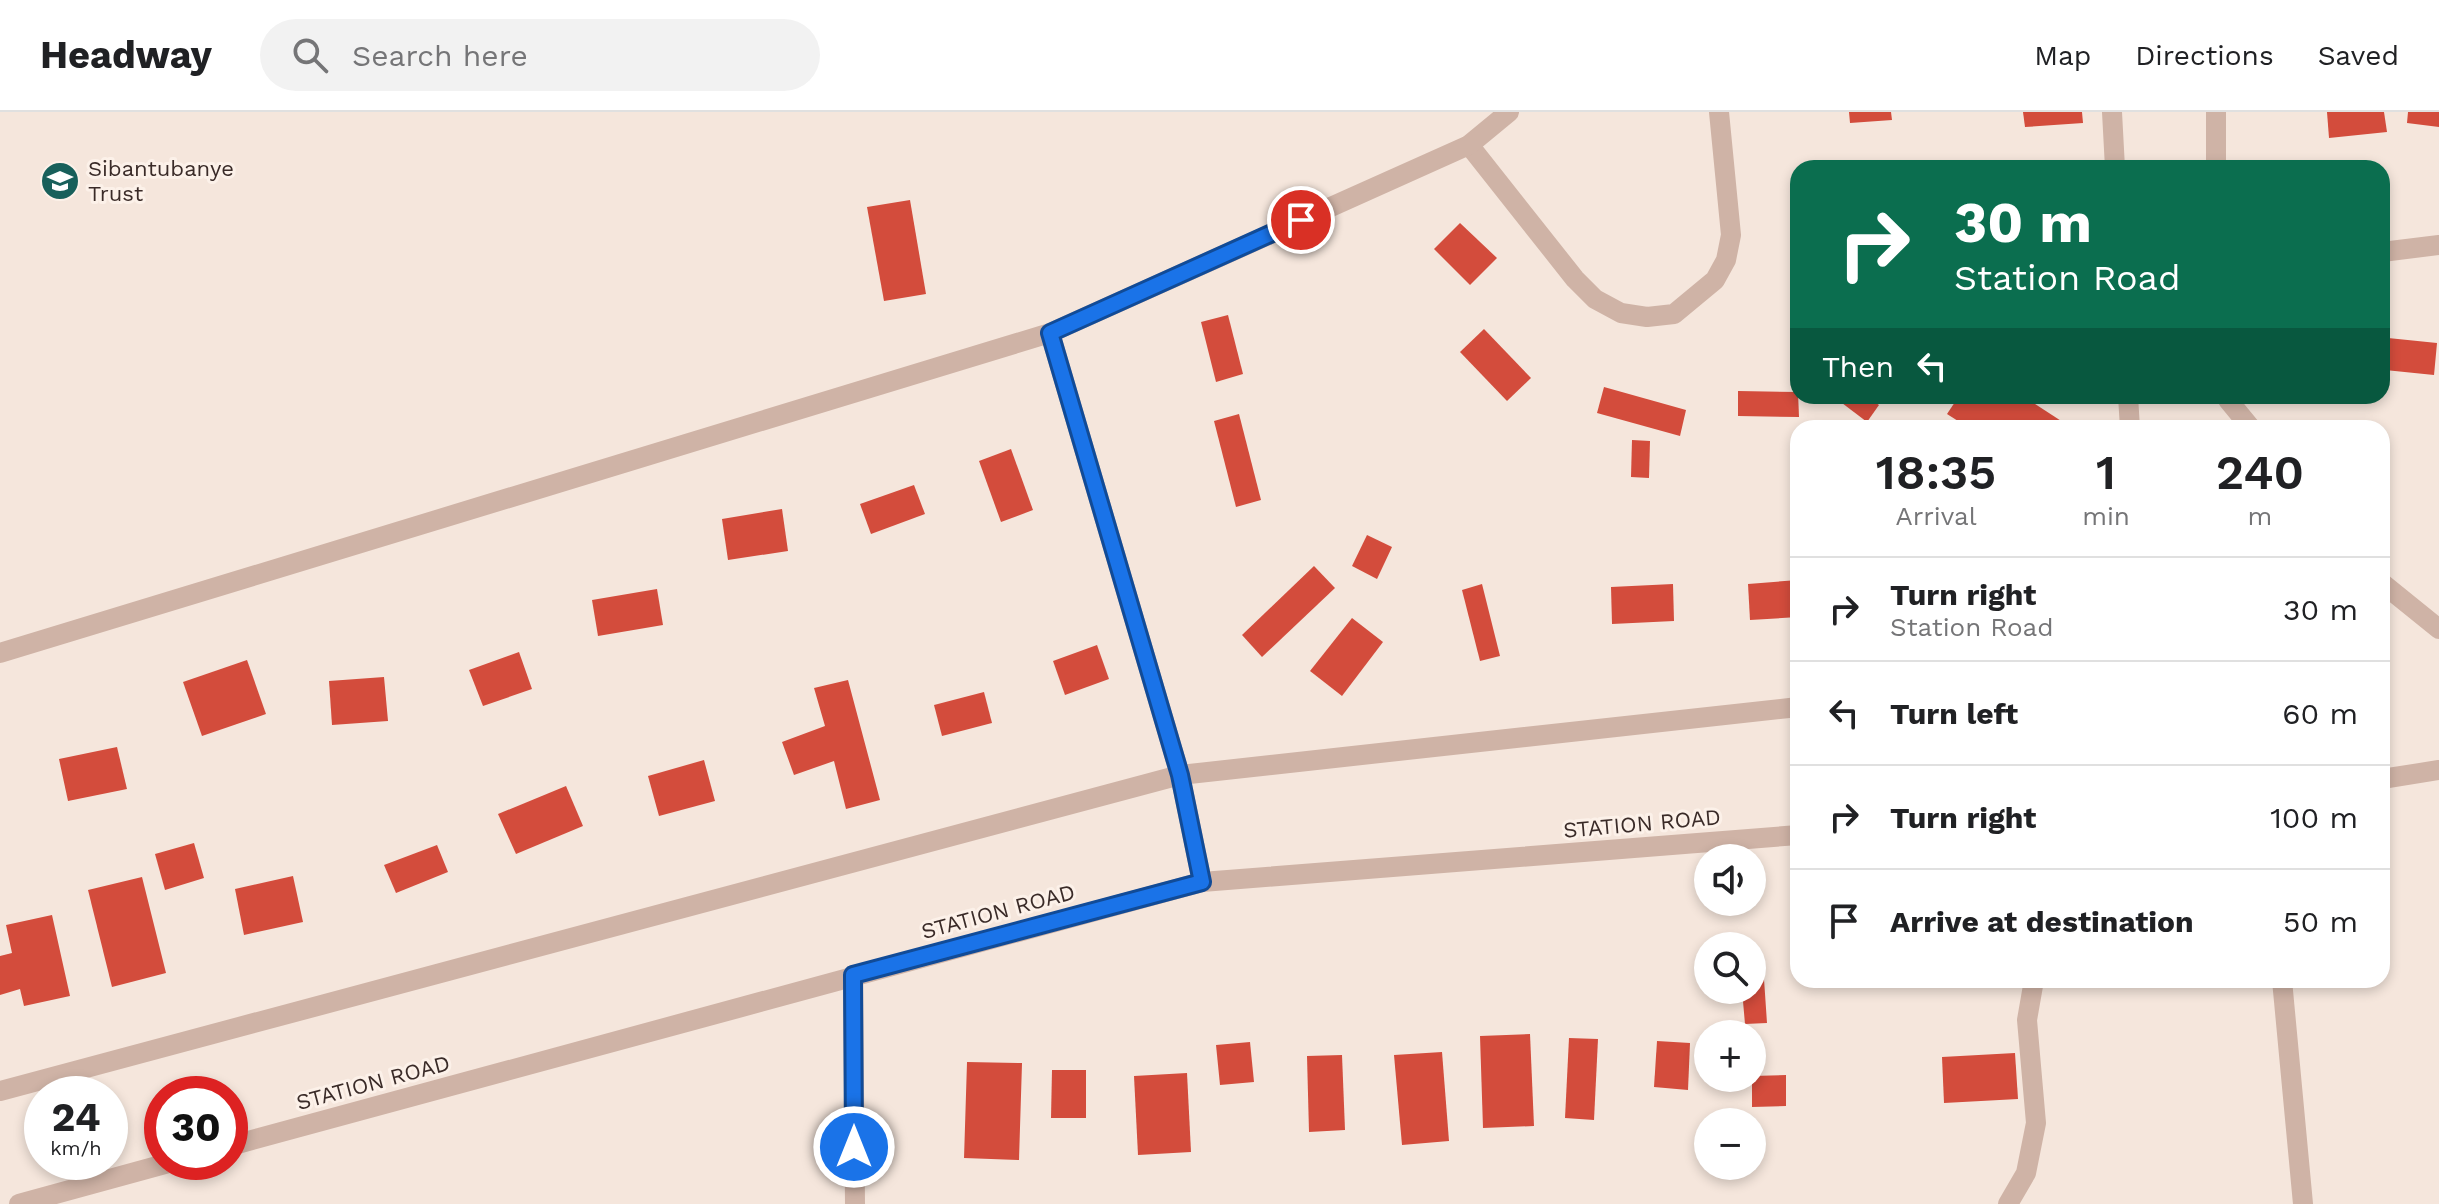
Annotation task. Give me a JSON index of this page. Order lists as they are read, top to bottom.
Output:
{
  "streets": {
    "street": ["STATION ROAD"]
  },
  "places": {
    "school or university": ["Sibantubanye Trust"]
  },
  "page": {
    "header": "Headway",
    "search": "Search here",
    "nav": ["Map", "Directions", "Saved"],
    "turn": ["30 m", "Station Road"],
    "then": "Then",
    "eta": [
      "18:35",
      "Arrival",
      "1",
      "min",
      "240",
      "m"
    ],
    "list": [
      {
        "name": "Turn right",
        "note": "Station Road",
        "value": "30 m"
      },
      {
        "name": "Turn left",
        "value": "60 m"
      },
      {
        "name": "Turn right",
        "value": "100 m"
      },
      {
        "name": "Arrive at destination",
        "value": "50 m"
      }
    ],
    "map_buttons": ["+", "−"],
    "speed": "24 km/h",
    "limit": "30"
  }
}
